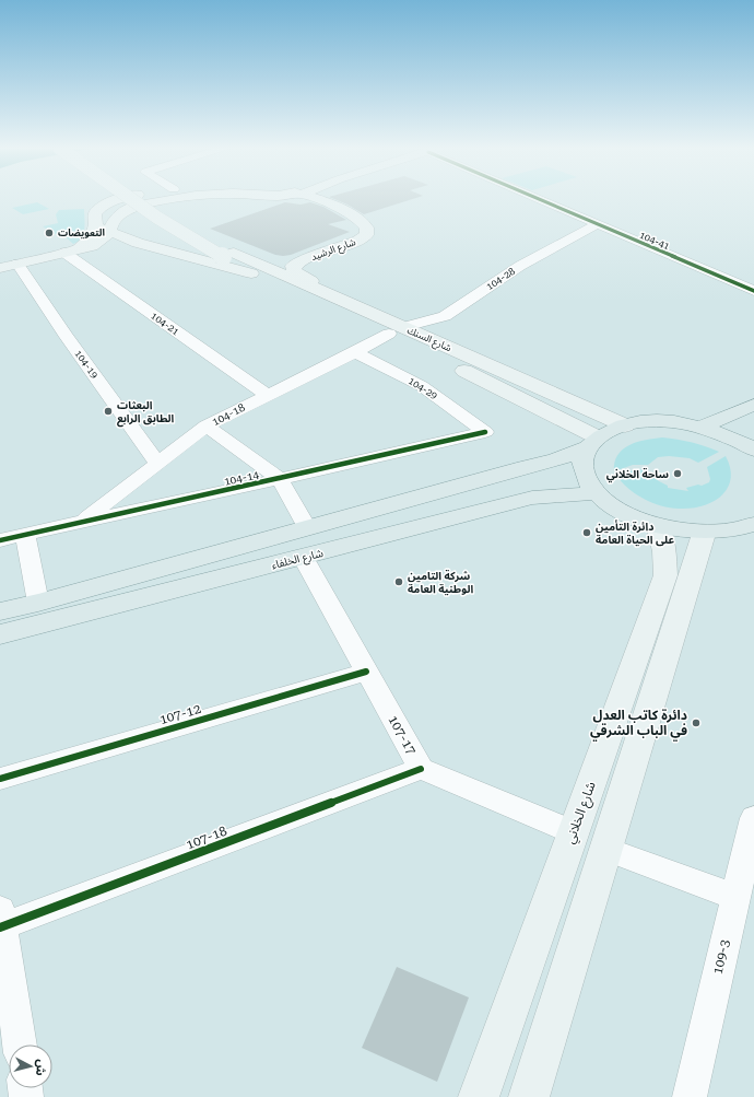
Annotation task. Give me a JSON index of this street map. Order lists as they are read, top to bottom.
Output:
{
  "streets": {
    "main road": [
      "شارع الرشيد",
      "شارع السنك",
      "شارع الخلفاء",
      "شارع الخلاني"
    ],
    "street": [
      "104-41",
      "104-28",
      "104-21",
      "104-19",
      "104-29",
      "104-18",
      "104-14",
      "107-12",
      "107-17",
      "107-18",
      "109-3"
    ]
  },
  "crossings": [
    ["104-41", "104-28"],
    ["شارع الرشيد", "104-21"],
    ["شارع الرشيد", "شارع السنك"],
    ["شارع الرشيد", "104-19"],
    ["104-28", "شارع السنك"],
    ["104-28", "104-18"],
    ["104-21", "104-18"],
    ["شارع السنك", "104-18"],
    ["104-19", "104-18"],
    ["104-29", "104-18"],
    ["104-29", "104-14"],
    ["104-18", "104-14"],
    ["شارع الخلفاء", "107-17"],
    ["107-12", "107-17"],
    ["107-17", "107-18"]
  ],
  "places": [
    "التعويضات",
    "البعثات الطابق الرابع",
    "ساحة الخلاني",
    "دائرة التأمين على الحياة العامة",
    "شركة التامين الوطنية العامة",
    "دائرة كاتب العدل في الباب الشرقي"
  ],
  "north": "right"
}
